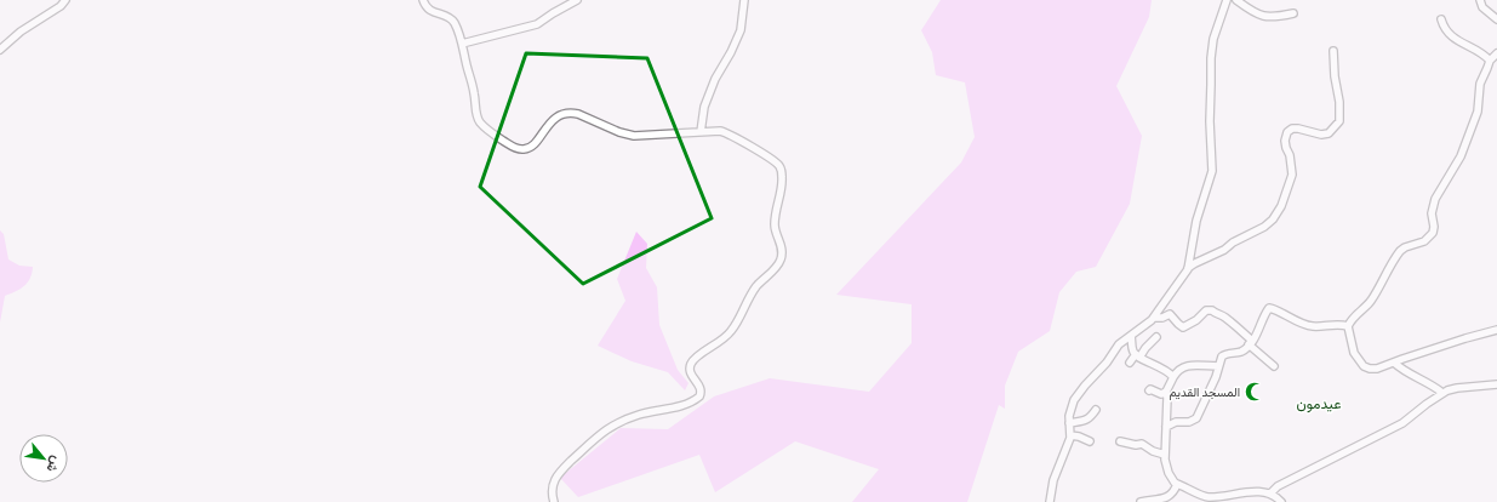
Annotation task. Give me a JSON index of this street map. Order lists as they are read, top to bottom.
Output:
{
  "districts": ["عيدمون"],
  "places": {
    "mosque": ["المسجد القديم"]
  },
  "north": "bottom right"
}
